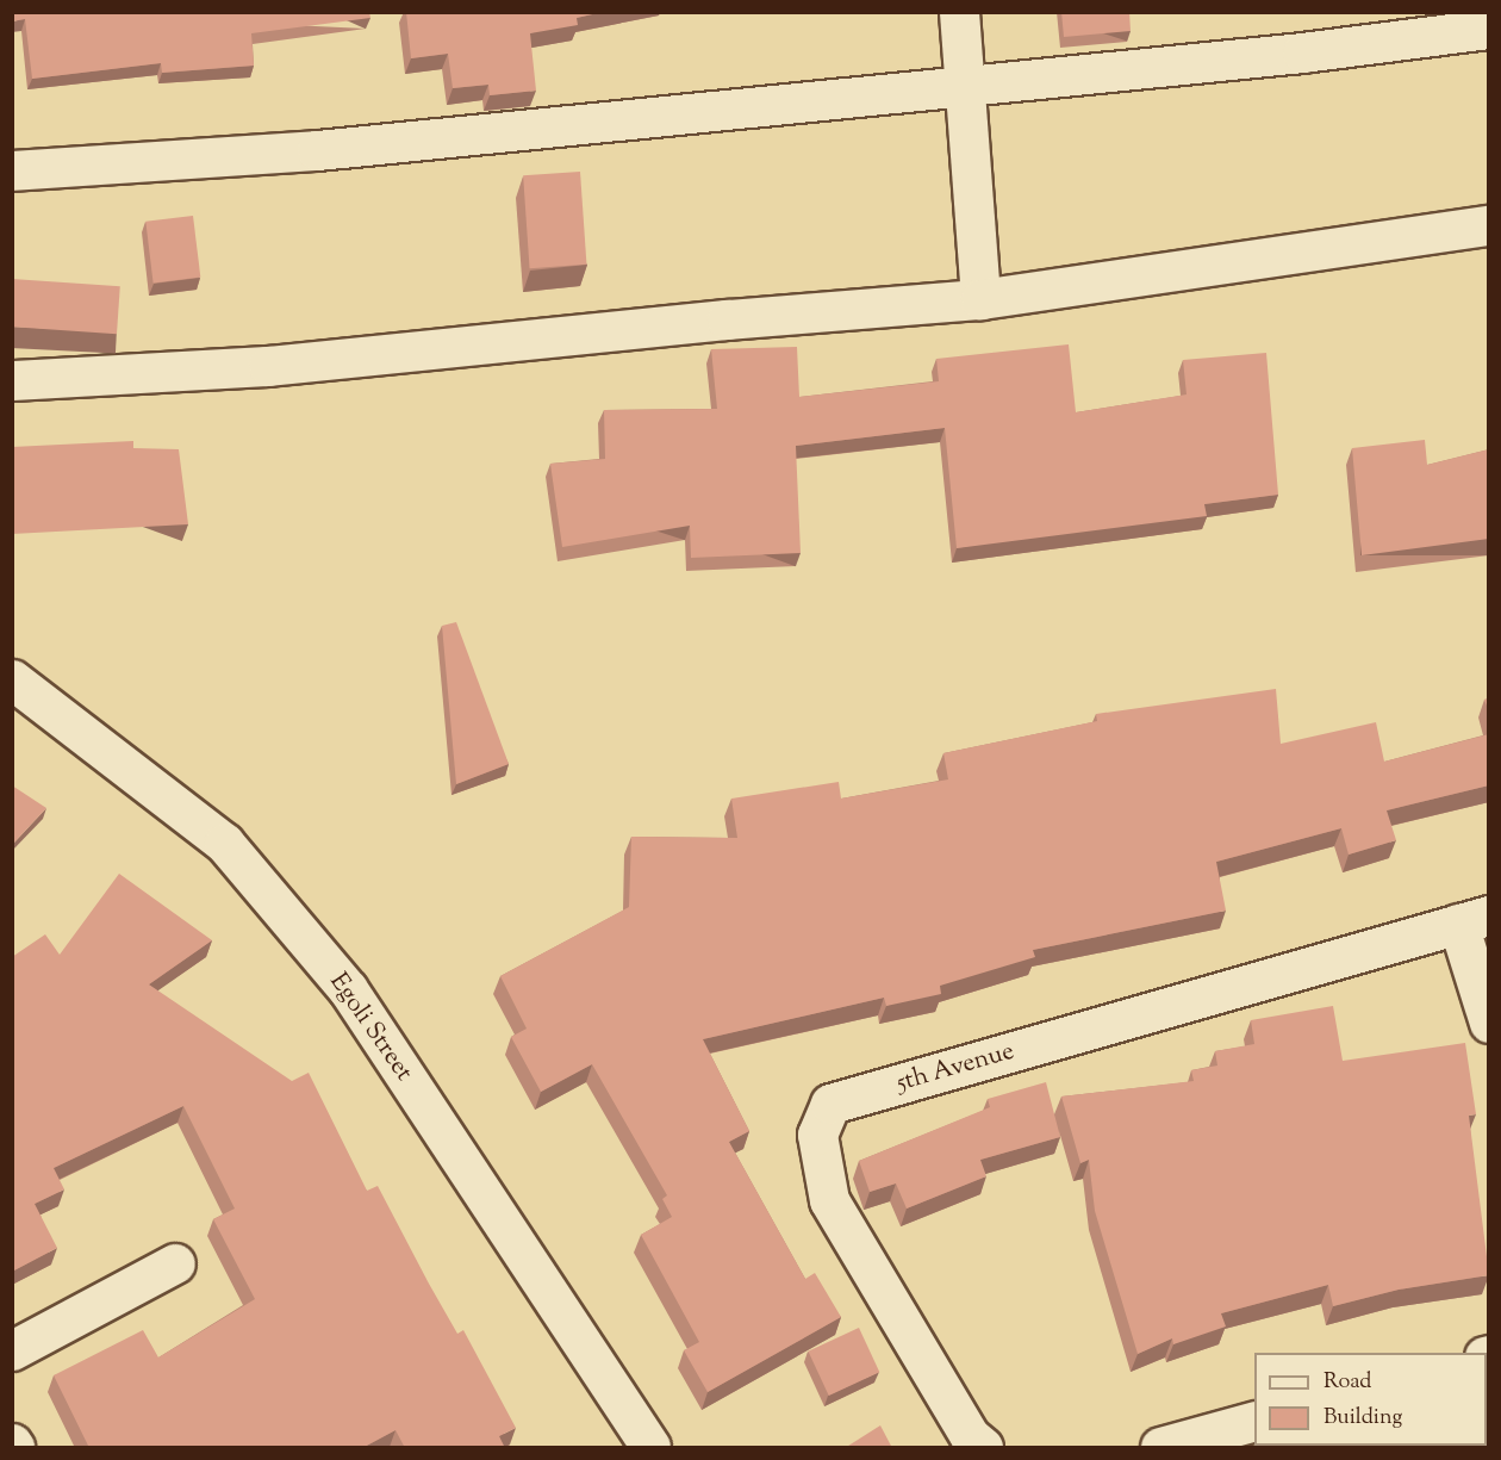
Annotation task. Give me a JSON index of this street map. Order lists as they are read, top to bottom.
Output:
{
  "streets": {
    "street": ["Egoli Street", "5th Avenue"]
  },
  "legend": ["Road", "Building"]
}
